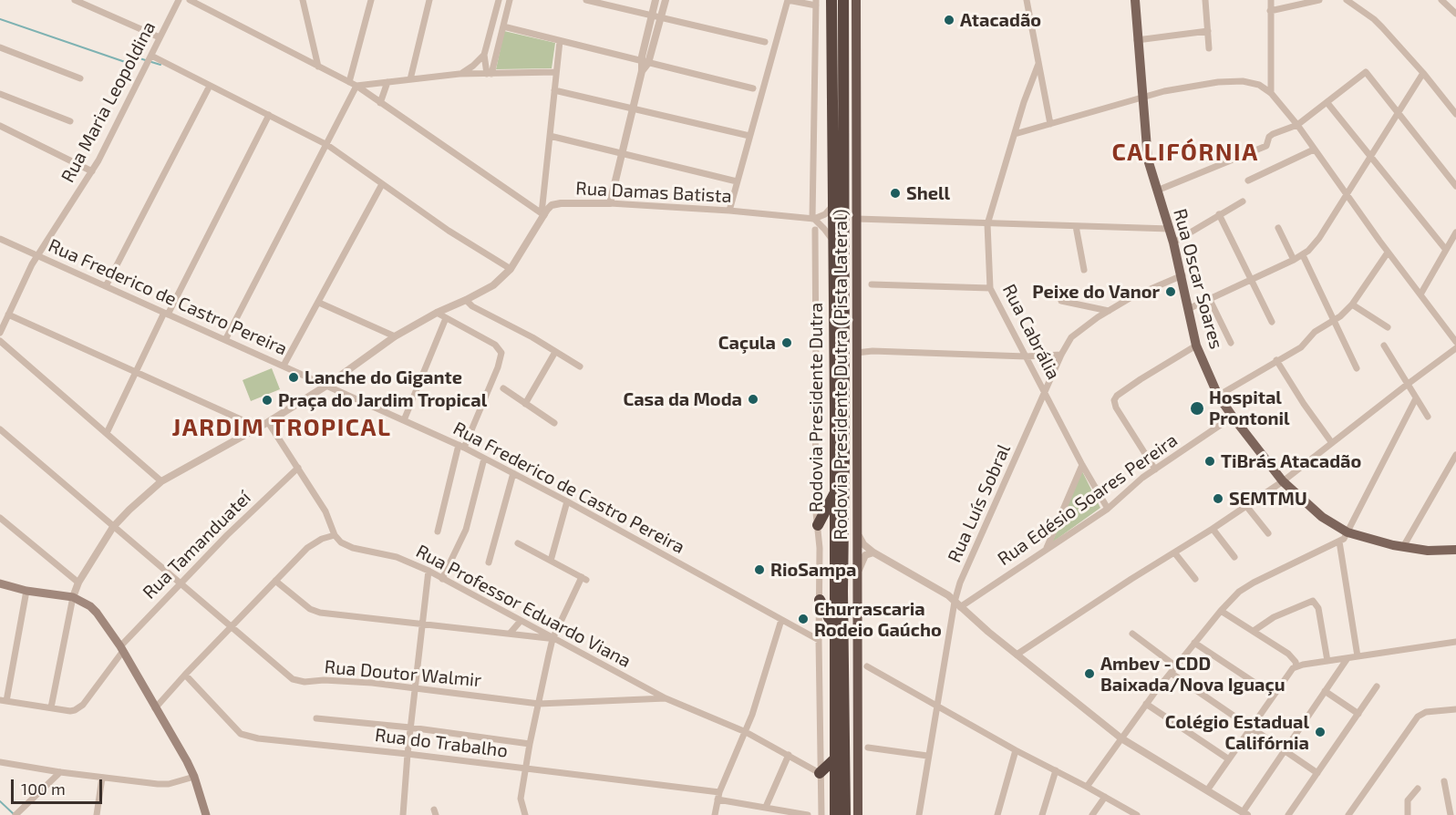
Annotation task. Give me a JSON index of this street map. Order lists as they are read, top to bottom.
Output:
{
  "streets": {
    "highway": ["Rodovia Presidente Dutra (Pista Lateral)", "Rodovia Presidente Dutra"],
    "main road": ["Rua Oscar Soares"],
    "street": [
      "Rua Maria Leopoldina",
      "Rua Damas Batista",
      "Rua Frederico de Castro Pereira",
      "Rua Cabrália",
      "Rua Edésio Soares Pereira",
      "Rua Luís Sobral",
      "Rua Tamanduateí",
      "Rua Professor Eduardo Viana",
      "Rua Doutor Walmir",
      "Rua do Trabalho"
    ]
  },
  "crossings": [
    ["Rua Maria Leopoldina", "Rua Frederico de Castro Pereira"],
    ["Rua Oscar Soares", "Rua Edésio Soares Pereira"],
    ["Rua Oscar Soares", "Rua Luís Sobral"],
    ["Rua Cabrália", "Rua Edésio Soares Pereira"],
    ["Rua Cabrália", "Rua Luís Sobral"],
    ["Rua Edésio Soares Pereira", "Rua Luís Sobral"],
    ["Rua Tamanduateí", "Rua Doutor Walmir"],
    ["Rua Professor Eduardo Viana", "Rua Doutor Walmir"]
  ],
  "districts": ["CALIFÓRNIA", "JARDIM TROPICAL"],
  "places": [
    "Atacadão",
    "Shell",
    "Peixe do Vanor",
    "Caçula",
    "Lanche do Gigante",
    "Casa da Moda",
    "Praça do Jardim Tropical",
    "Hospital Prontonil",
    "TiBrás Atacadão",
    "SEMTMU",
    "RioSampa",
    "Churrascaria Rodeio Gaúcho",
    "Ambev - CDD Baixada/Nova Iguaçu",
    "Colégio Estadual Califórnia"
  ],
  "scale_bar": "100 m"
}
